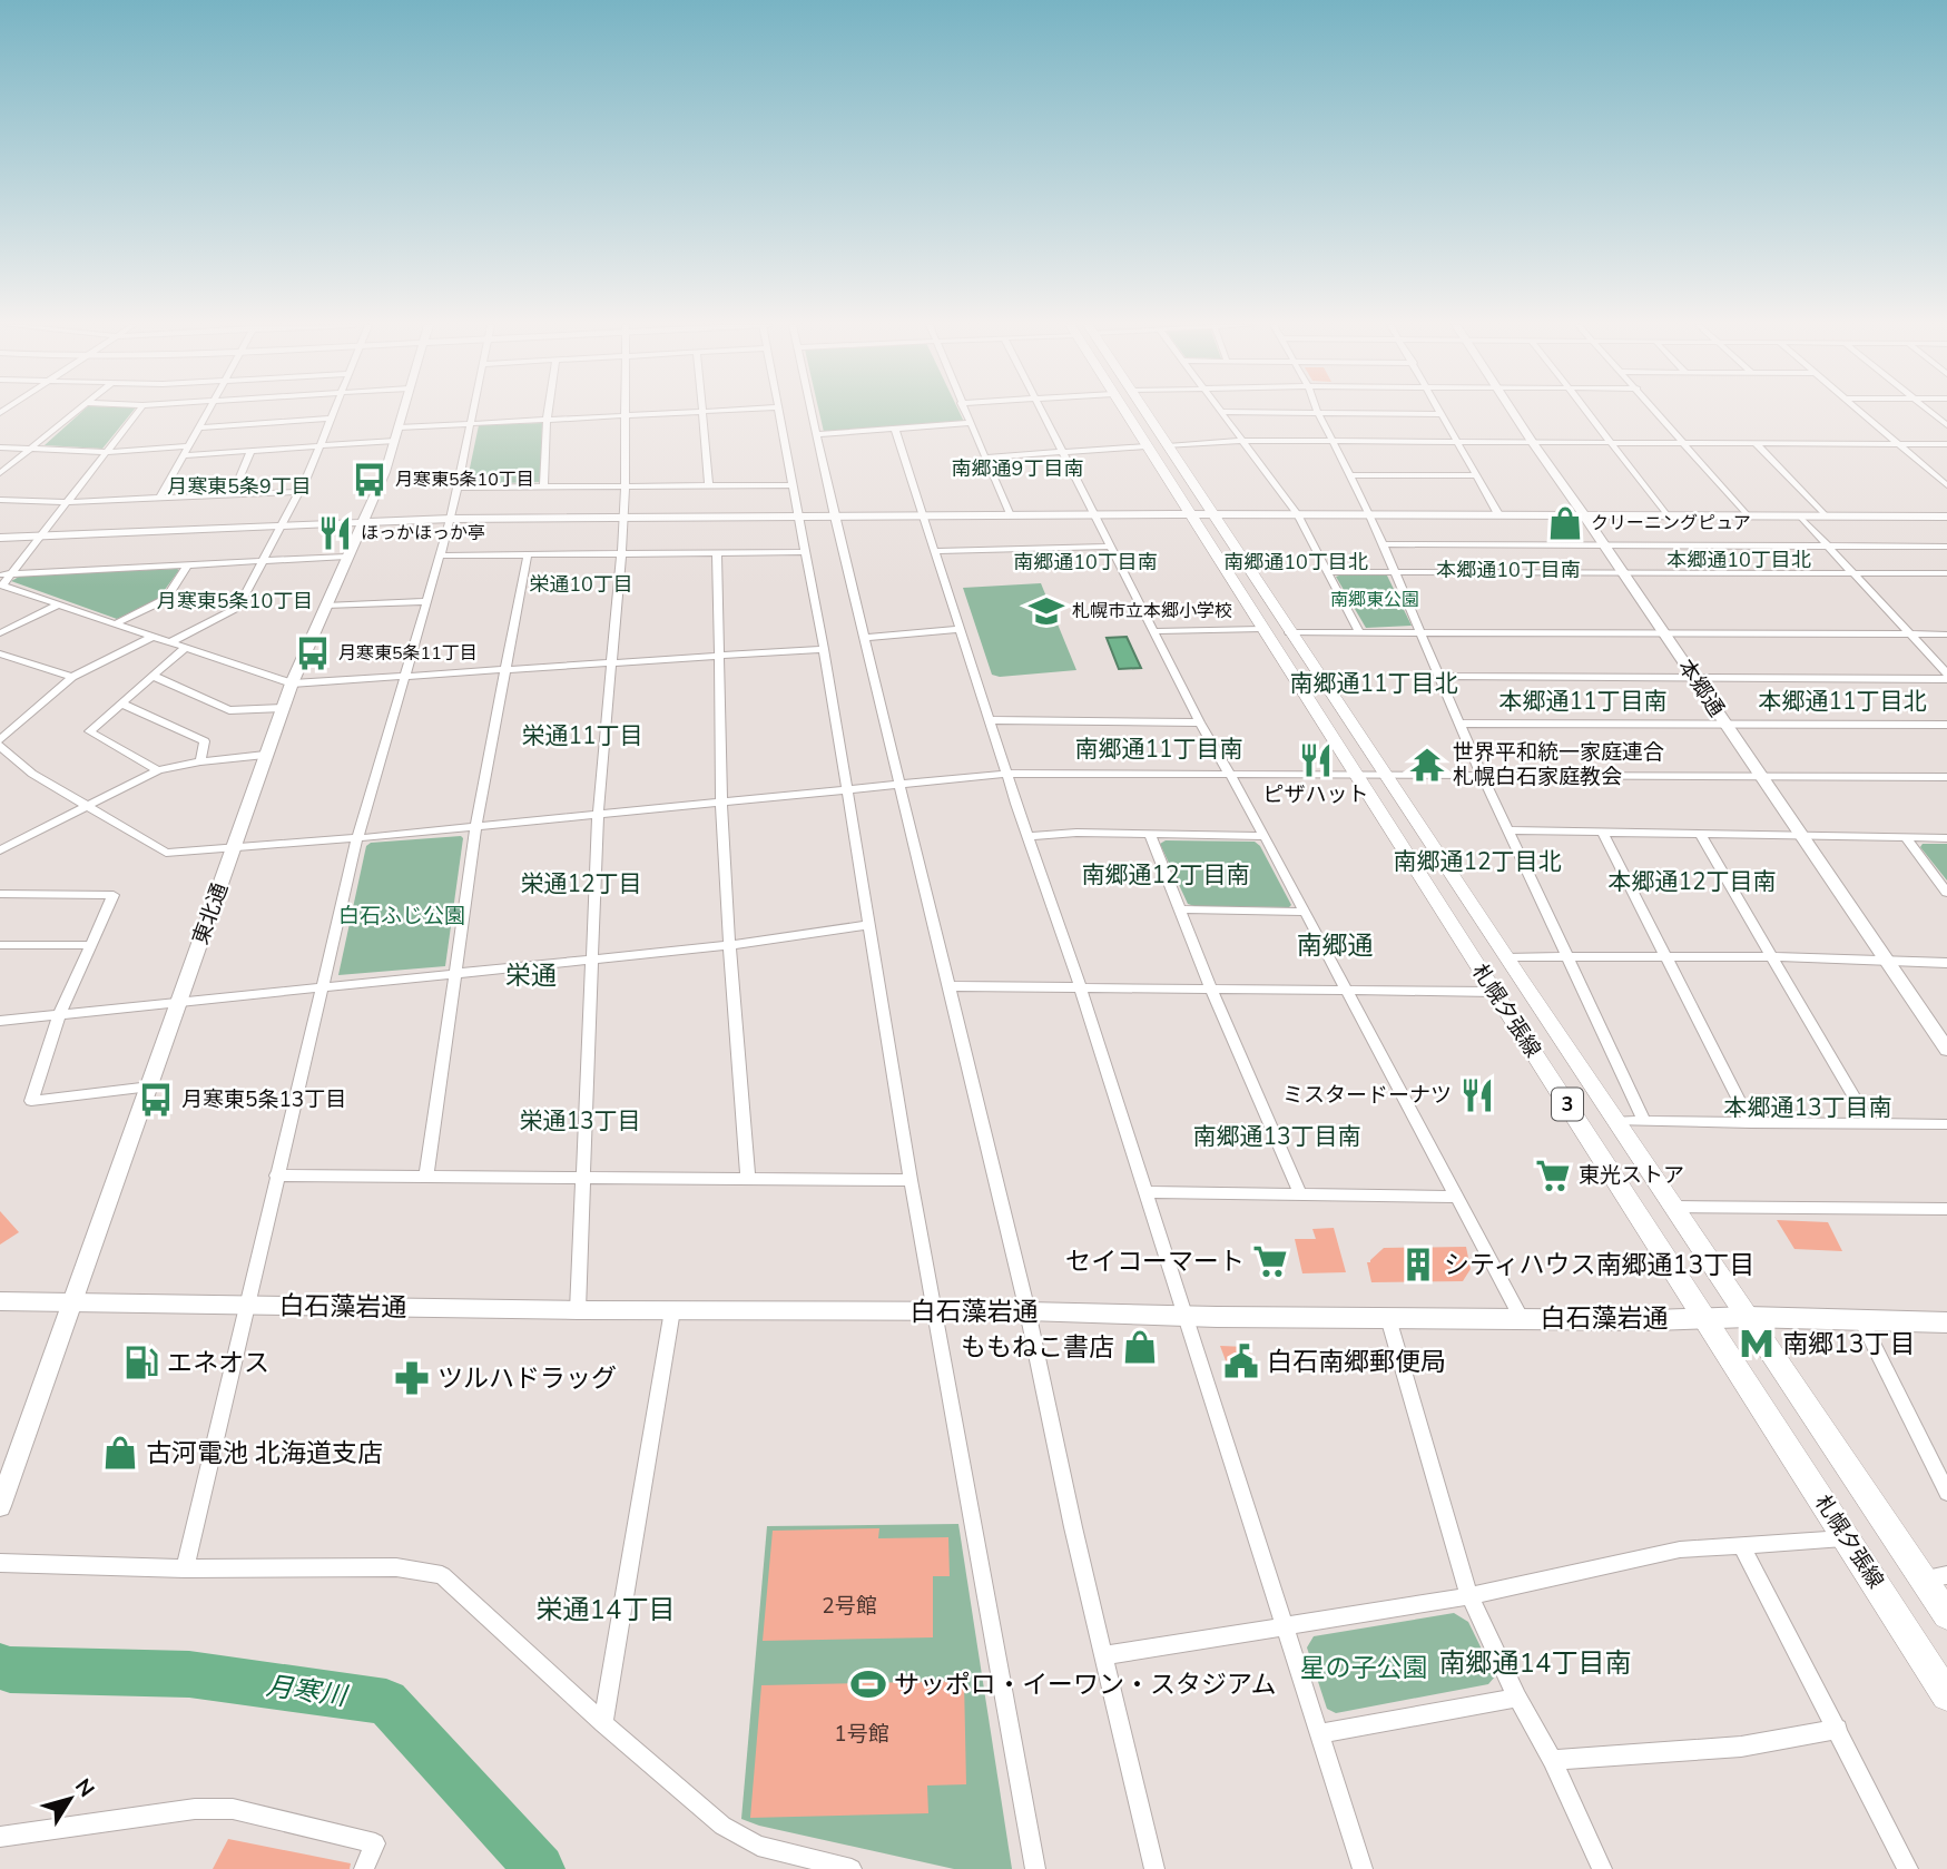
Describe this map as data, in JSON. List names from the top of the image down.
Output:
{
  "streets": {
    "main road": ["札幌夕張線", "3", "白石藻岩通"],
    "street": ["本郷通", "東北通"]
  },
  "crossings": [
    ["東北通", "白石藻岩通"],
    ["札幌夕張線", "白石藻岩通"]
  ],
  "districts": [
    "南郷通9丁目南",
    "月寒東5条9丁目",
    "本郷通10丁目北",
    "南郷通10丁目南",
    "南郷通10丁目北",
    "本郷通10丁目南",
    "栄通10丁目",
    "月寒東5条10丁目",
    "南郷通11丁目北",
    "本郷通11丁目南",
    "本郷通11丁目北",
    "栄通11丁目",
    "南郷通11丁目南",
    "南郷通12丁目北",
    "南郷通12丁目南",
    "本郷通12丁目南",
    "栄通12丁目",
    "南郷通",
    "栄通",
    "本郷通13丁目南",
    "栄通13丁目",
    "南郷通13丁目南",
    "栄通14丁目",
    "南郷通14丁目南"
  ],
  "water": ["月寒川"],
  "parks": ["南郷東公園", "白石ふじ公園", "星の子公園"],
  "places": {
    "bus stop": ["月寒東5条10丁目", "月寒東5条11丁目", "月寒東5条13丁目"],
    "shop": ["クリーニングピュア", "ももねこ書店", "古河電池 北海道支店"],
    "restaurant": ["ほっかほっか亭", "ピザハット", "ミスタードーナツ"],
    "school or university": ["札幌市立本郷小学校"],
    "temple": ["世界平和統一家庭連合 札幌白石家庭教会"],
    "supermarket": ["東光ストア", "セイコーマート"],
    "building": ["シティハウス南郷通13丁目"],
    "metro station": ["南郷13丁目"],
    "public building": ["白石南郷郵便局"],
    "fuel station": ["エネオス"],
    "pharmacy": ["ツルハドラッグ"],
    "sports": ["サッポロ・イーワン・スタジアム"]
  },
  "house_numbers": ["2号館", "1号館"],
  "north": "top right"
}
